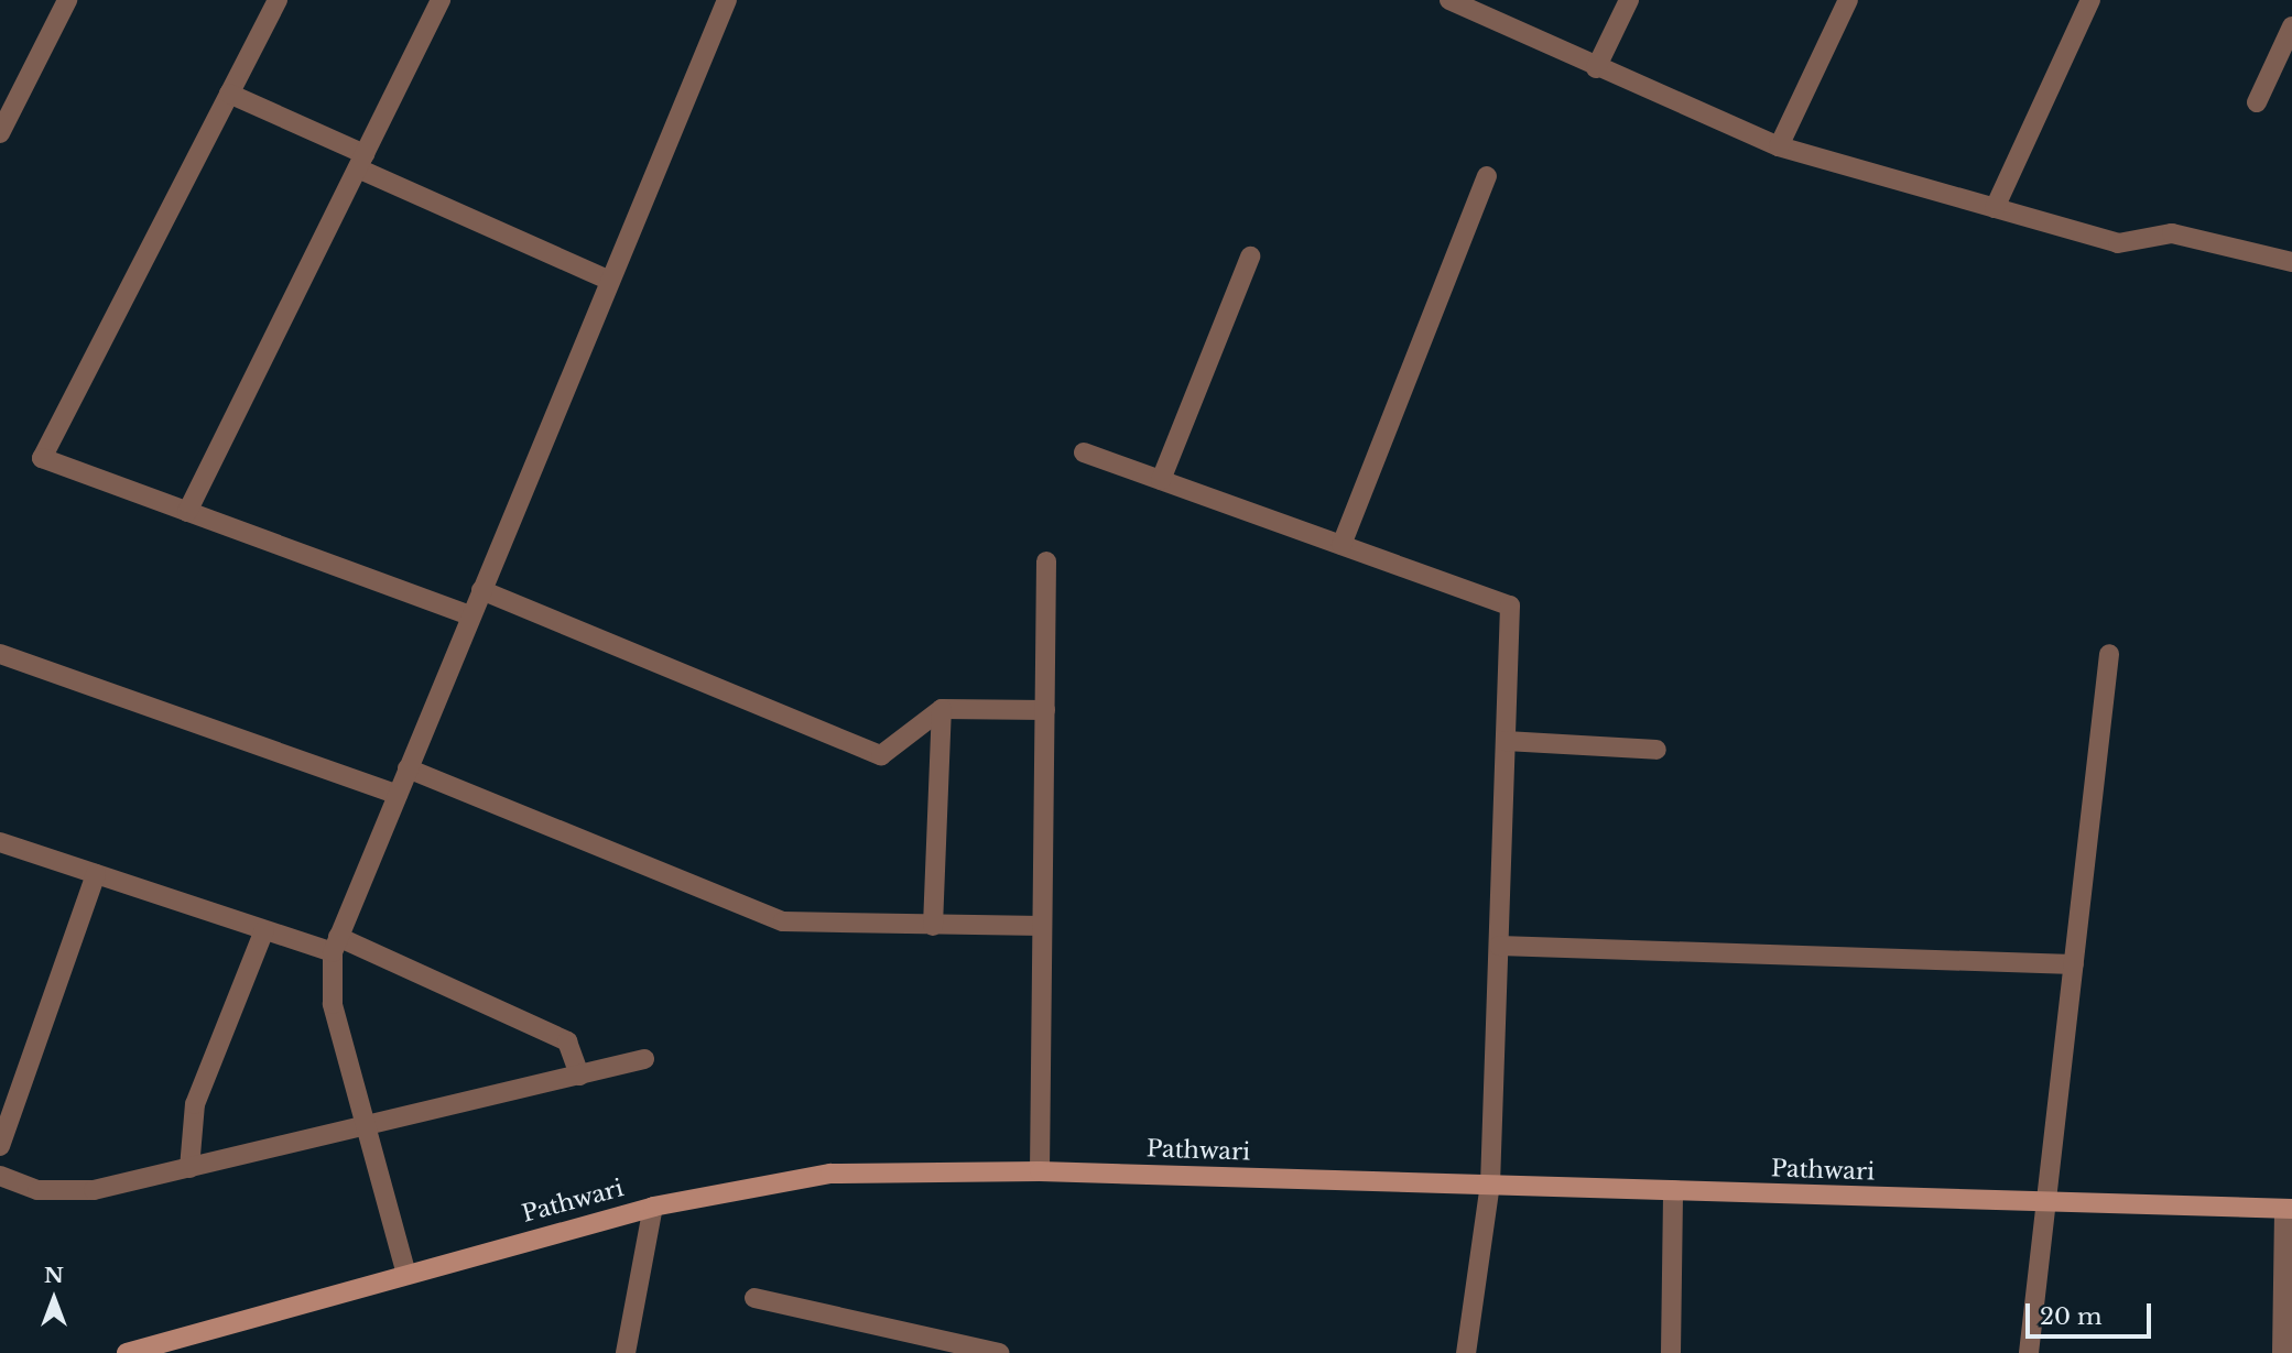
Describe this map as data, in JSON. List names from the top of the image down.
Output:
{
  "streets": {
    "street": ["Pathwari"]
  },
  "scale_bar": "20 m",
  "north": "top"
}
